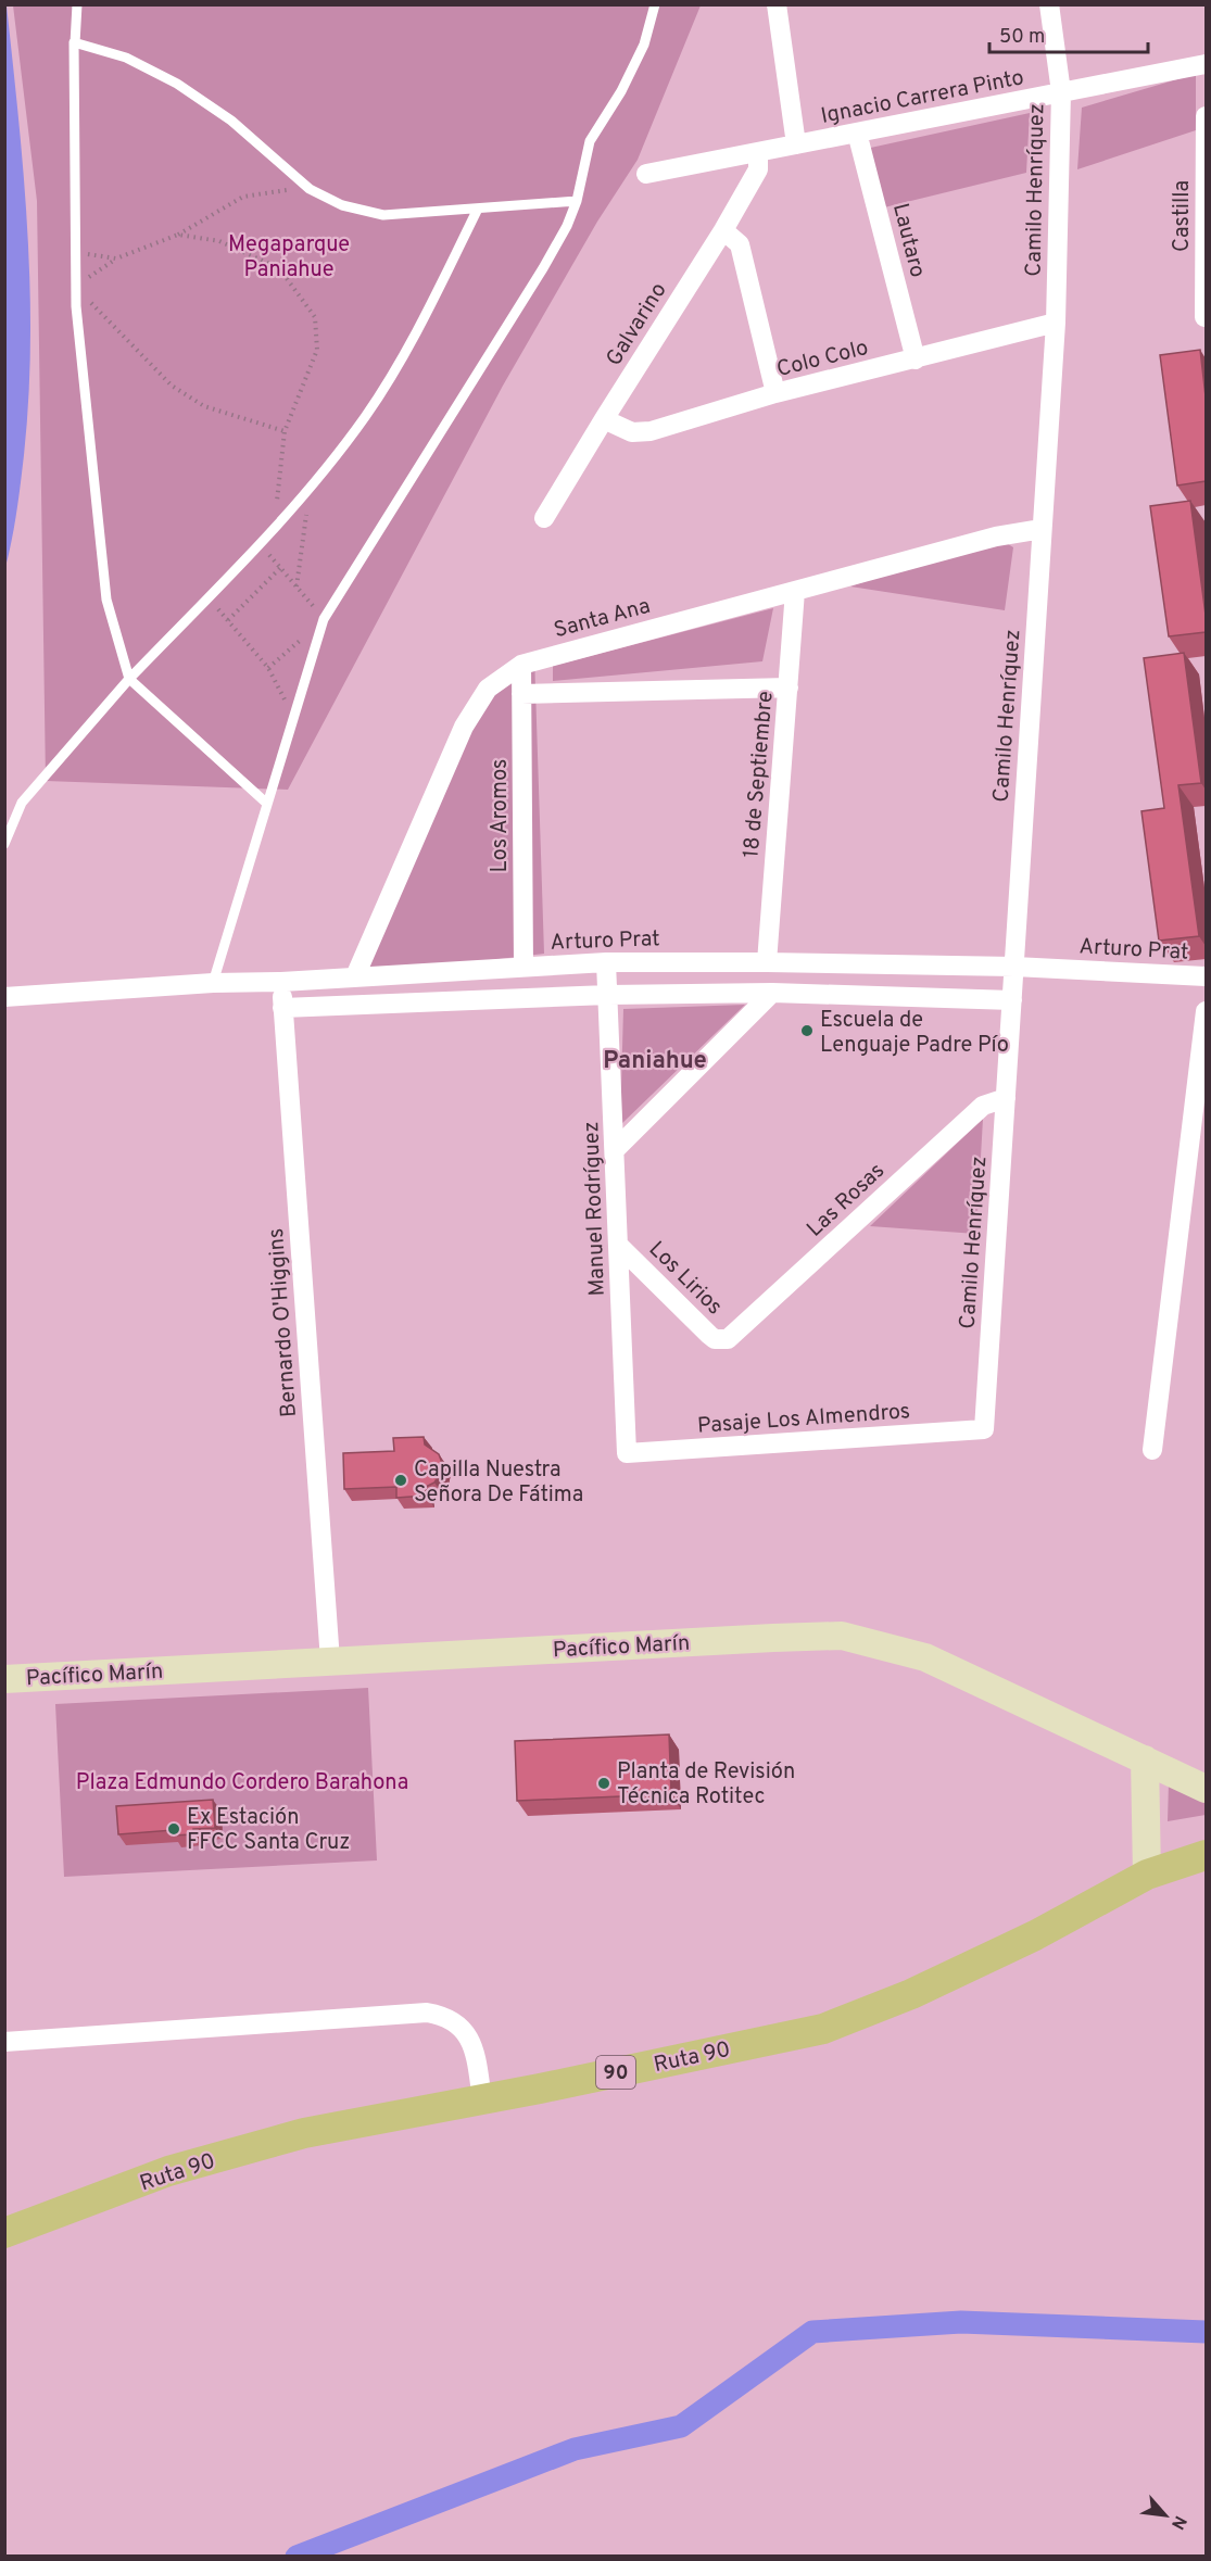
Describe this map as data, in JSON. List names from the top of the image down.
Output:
{
  "streets": {
    "main road": ["Ruta 90", "90"],
    "street": [
      "Ignacio Carrera Pinto",
      "Camilo Henríquez",
      "Castilla",
      "Lautaro",
      "Galvarino",
      "Colo Colo",
      "Santa Ana",
      "18 de Septiembre",
      "Los Aromos",
      "Arturo Prat",
      "Las Rosas",
      "Manuel Rodríguez",
      "Los Lirios",
      "Bernardo O'Higgins",
      "Pasaje Los Almendros",
      "Pacífico Marín"
    ]
  },
  "crossings": [
    ["Ignacio Carrera Pinto", "Camilo Henríquez"],
    ["Ignacio Carrera Pinto", "Lautaro"],
    ["Ignacio Carrera Pinto", "Galvarino"],
    ["Camilo Henríquez", "Colo Colo"],
    ["Camilo Henríquez", "Santa Ana"],
    ["Camilo Henríquez", "Arturo Prat"],
    ["Camilo Henríquez", "Las Rosas"],
    ["Camilo Henríquez", "Pasaje Los Almendros"],
    ["Lautaro", "Colo Colo"],
    ["Galvarino", "Colo Colo"],
    ["Santa Ana", "18 de Septiembre"],
    ["Santa Ana", "Los Aromos"],
    ["Santa Ana", "Arturo Prat"],
    ["18 de Septiembre", "Arturo Prat"],
    ["Los Aromos", "Arturo Prat"],
    ["Arturo Prat", "Manuel Rodríguez"],
    ["Arturo Prat", "Bernardo O'Higgins"],
    ["Las Rosas", "Los Lirios"],
    ["Manuel Rodríguez", "Los Lirios"],
    ["Manuel Rodríguez", "Pasaje Los Almendros"],
    ["Bernardo O'Higgins", "Pacífico Marín"]
  ],
  "districts": ["Paniahue"],
  "parks": ["Megaparque Paniahue", "Plaza Edmundo Cordero Barahona"],
  "places": [
    "Escuela de Lenguaje Padre Pío",
    "Capilla Nuestra Señora De Fátima",
    "Planta de Revisión Técnica Rotitec",
    "Ex Estación FFCC Santa Cruz"
  ],
  "scale_bar": "50 m",
  "north": "bottom right"
}
